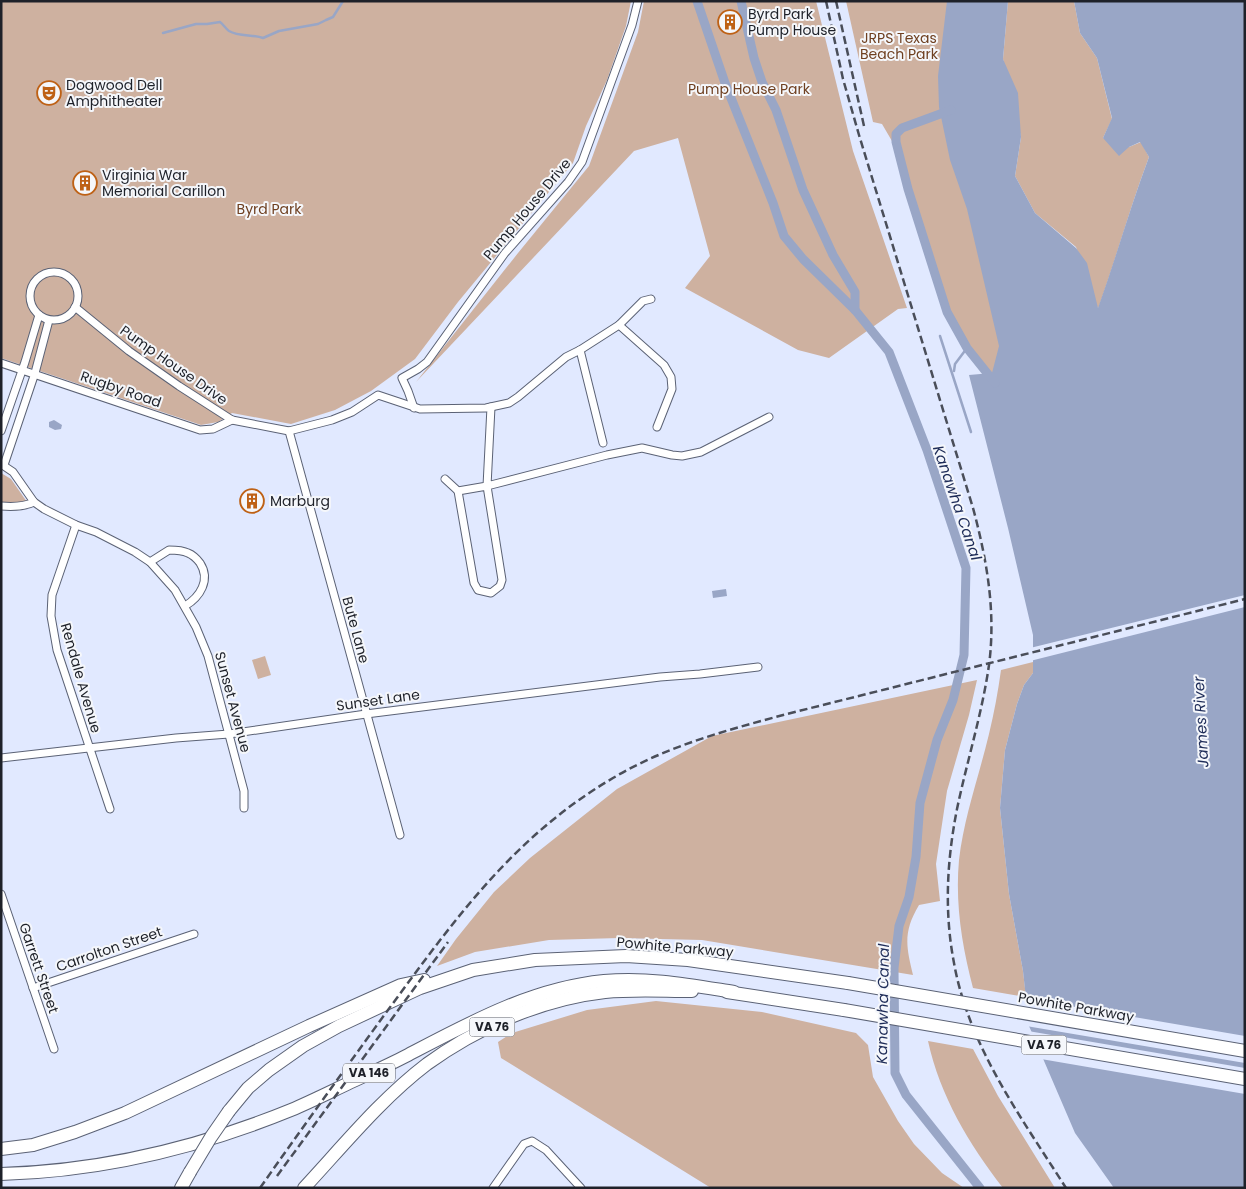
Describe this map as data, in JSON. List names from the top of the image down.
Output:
{
  "streets": {
    "highway": ["Powhite Parkway", "VA 76", "VA 146"],
    "street": [
      "Pump House Drive",
      "Rugby Road",
      "Bute Lane",
      "Rendale Avenue",
      "Sunset Lane",
      "Sunset Avenue",
      "Carrolton Street",
      "Garrett Street"
    ]
  },
  "crossings": [
    ["Pump House Drive", "Rugby Road"],
    ["Pump House Drive", "Bute Lane"],
    ["Pump House Drive", "Sunset Avenue"],
    ["Rugby Road", "Sunset Avenue"],
    ["Bute Lane", "Sunset Lane"],
    ["Rendale Avenue", "Sunset Lane"],
    ["Rendale Avenue", "Sunset Avenue"],
    ["Sunset Lane", "Sunset Avenue"],
    ["Carrolton Street", "Garrett Street"],
    ["VA 76", "VA 146"]
  ],
  "water": ["Kanawha Canal", "James River"],
  "parks": ["JRPS Texas Beach Park", "Pump House Park", "Byrd Park"],
  "places": {
    "building": ["Byrd Park Pump House", "Virginia War Memorial Carillon", "Marburg"],
    "theatre": ["Dogwood Dell Amphitheater"]
  }
}
